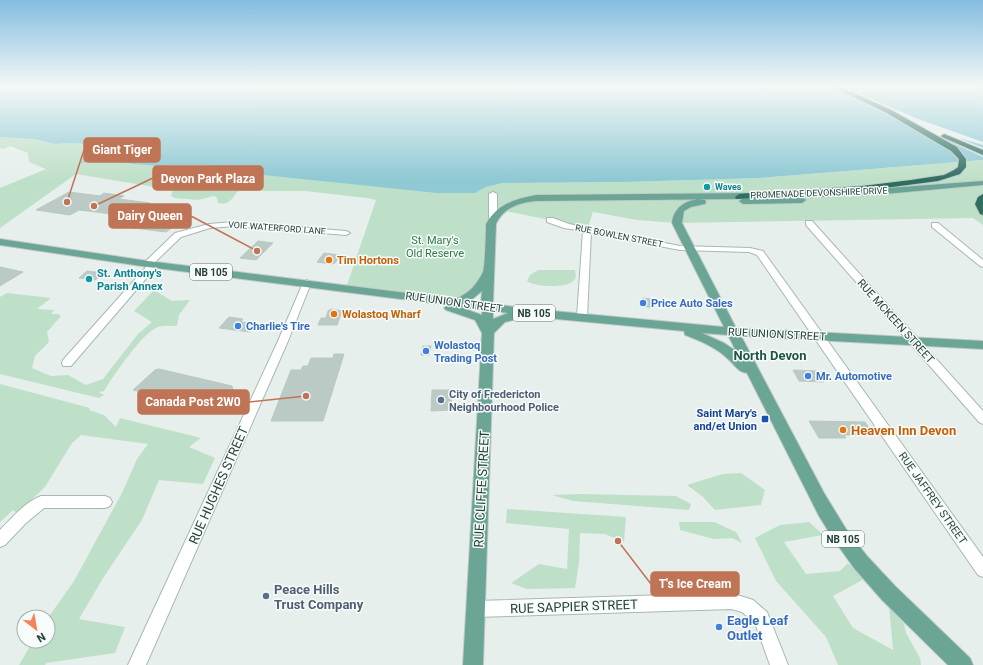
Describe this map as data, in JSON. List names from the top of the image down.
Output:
{
  "streets": {
    "main road": [
      "PROMENADE DEVONSHIRE DRIVE",
      "NB 105",
      "RUE UNION STREET",
      "RUE CLIFFE STREET"
    ],
    "street": [
      "VOIE WATERFORD LANE",
      "RUE BOWLEN STREET",
      "RUE MCKEEN STREET",
      "RUE HUGHES STREET",
      "RUE JAFFREY STREET",
      "RUE SAPPIER STREET"
    ]
  },
  "crossings": [
    ["PROMENADE DEVONSHIRE DRIVE", "RUE BOWLEN STREET"],
    ["PROMENADE DEVONSHIRE DRIVE", "RUE CLIFFE STREET"],
    ["VOIE WATERFORD LANE", "RUE UNION STREET"],
    ["RUE BOWLEN STREET", "RUE JAFFREY STREET"],
    ["NB 105", "RUE UNION STREET"],
    ["RUE UNION STREET", "RUE MCKEEN STREET"],
    ["RUE UNION STREET", "RUE HUGHES STREET"],
    ["RUE UNION STREET", "RUE CLIFFE STREET"],
    ["RUE UNION STREET", "RUE JAFFREY STREET"],
    ["RUE CLIFFE STREET", "RUE SAPPIER STREET"]
  ],
  "districts": ["North Devon"],
  "parks": ["St. Mary's Old Reserve"],
  "places": {
    "other": [
      "Waves",
      "Giant Tiger",
      "Devon Park Plaza",
      "Dairy Queen",
      "Tim Hortons",
      "St. Anthony's Parish Annex",
      "Price Auto Sales",
      "Wolastoq Wharf",
      "Charlie's Tire",
      "Wolastoq Trading Post",
      "Mr. Automotive",
      "Canada Post 2W0",
      "City of Fredericton Neighbourhood Police",
      "Heaven Inn Devon",
      "T's Ice Cream",
      "Peace Hills Trust Company",
      "Eagle Leaf Outlet"
    ],
    "transit": ["Saint Mary's and/et Union"]
  },
  "north": "bottom right"
}
